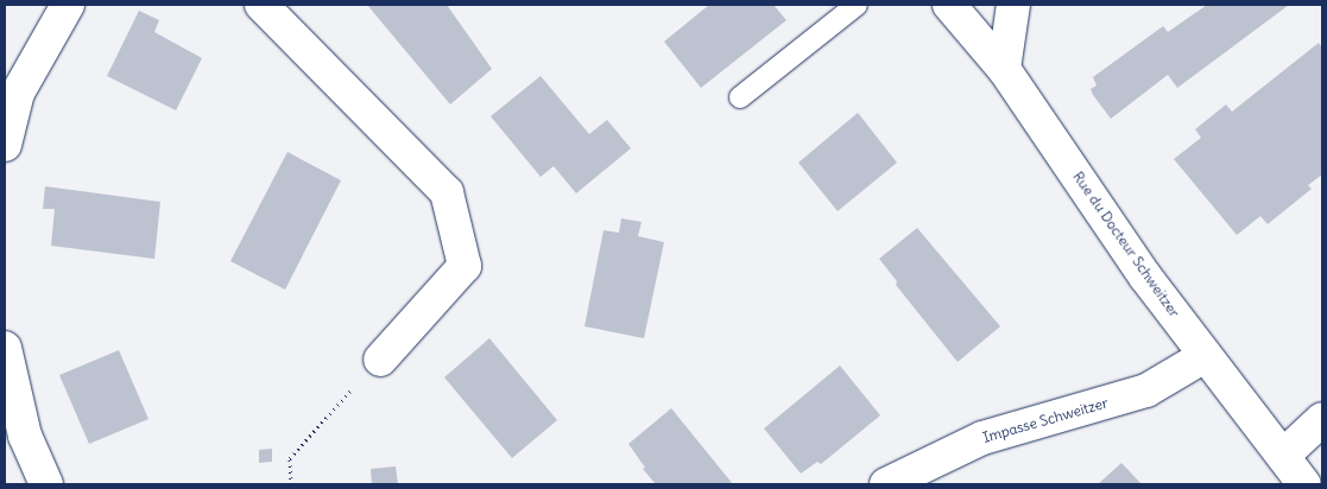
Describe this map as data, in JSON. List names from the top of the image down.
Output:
{
  "streets": {
    "street": ["Rue du Docteur Schweitzer", "Impasse Schweitzer"]
  },
  "crossings": [
    ["Rue du Docteur Schweitzer", "Impasse Schweitzer"]
  ]
}
